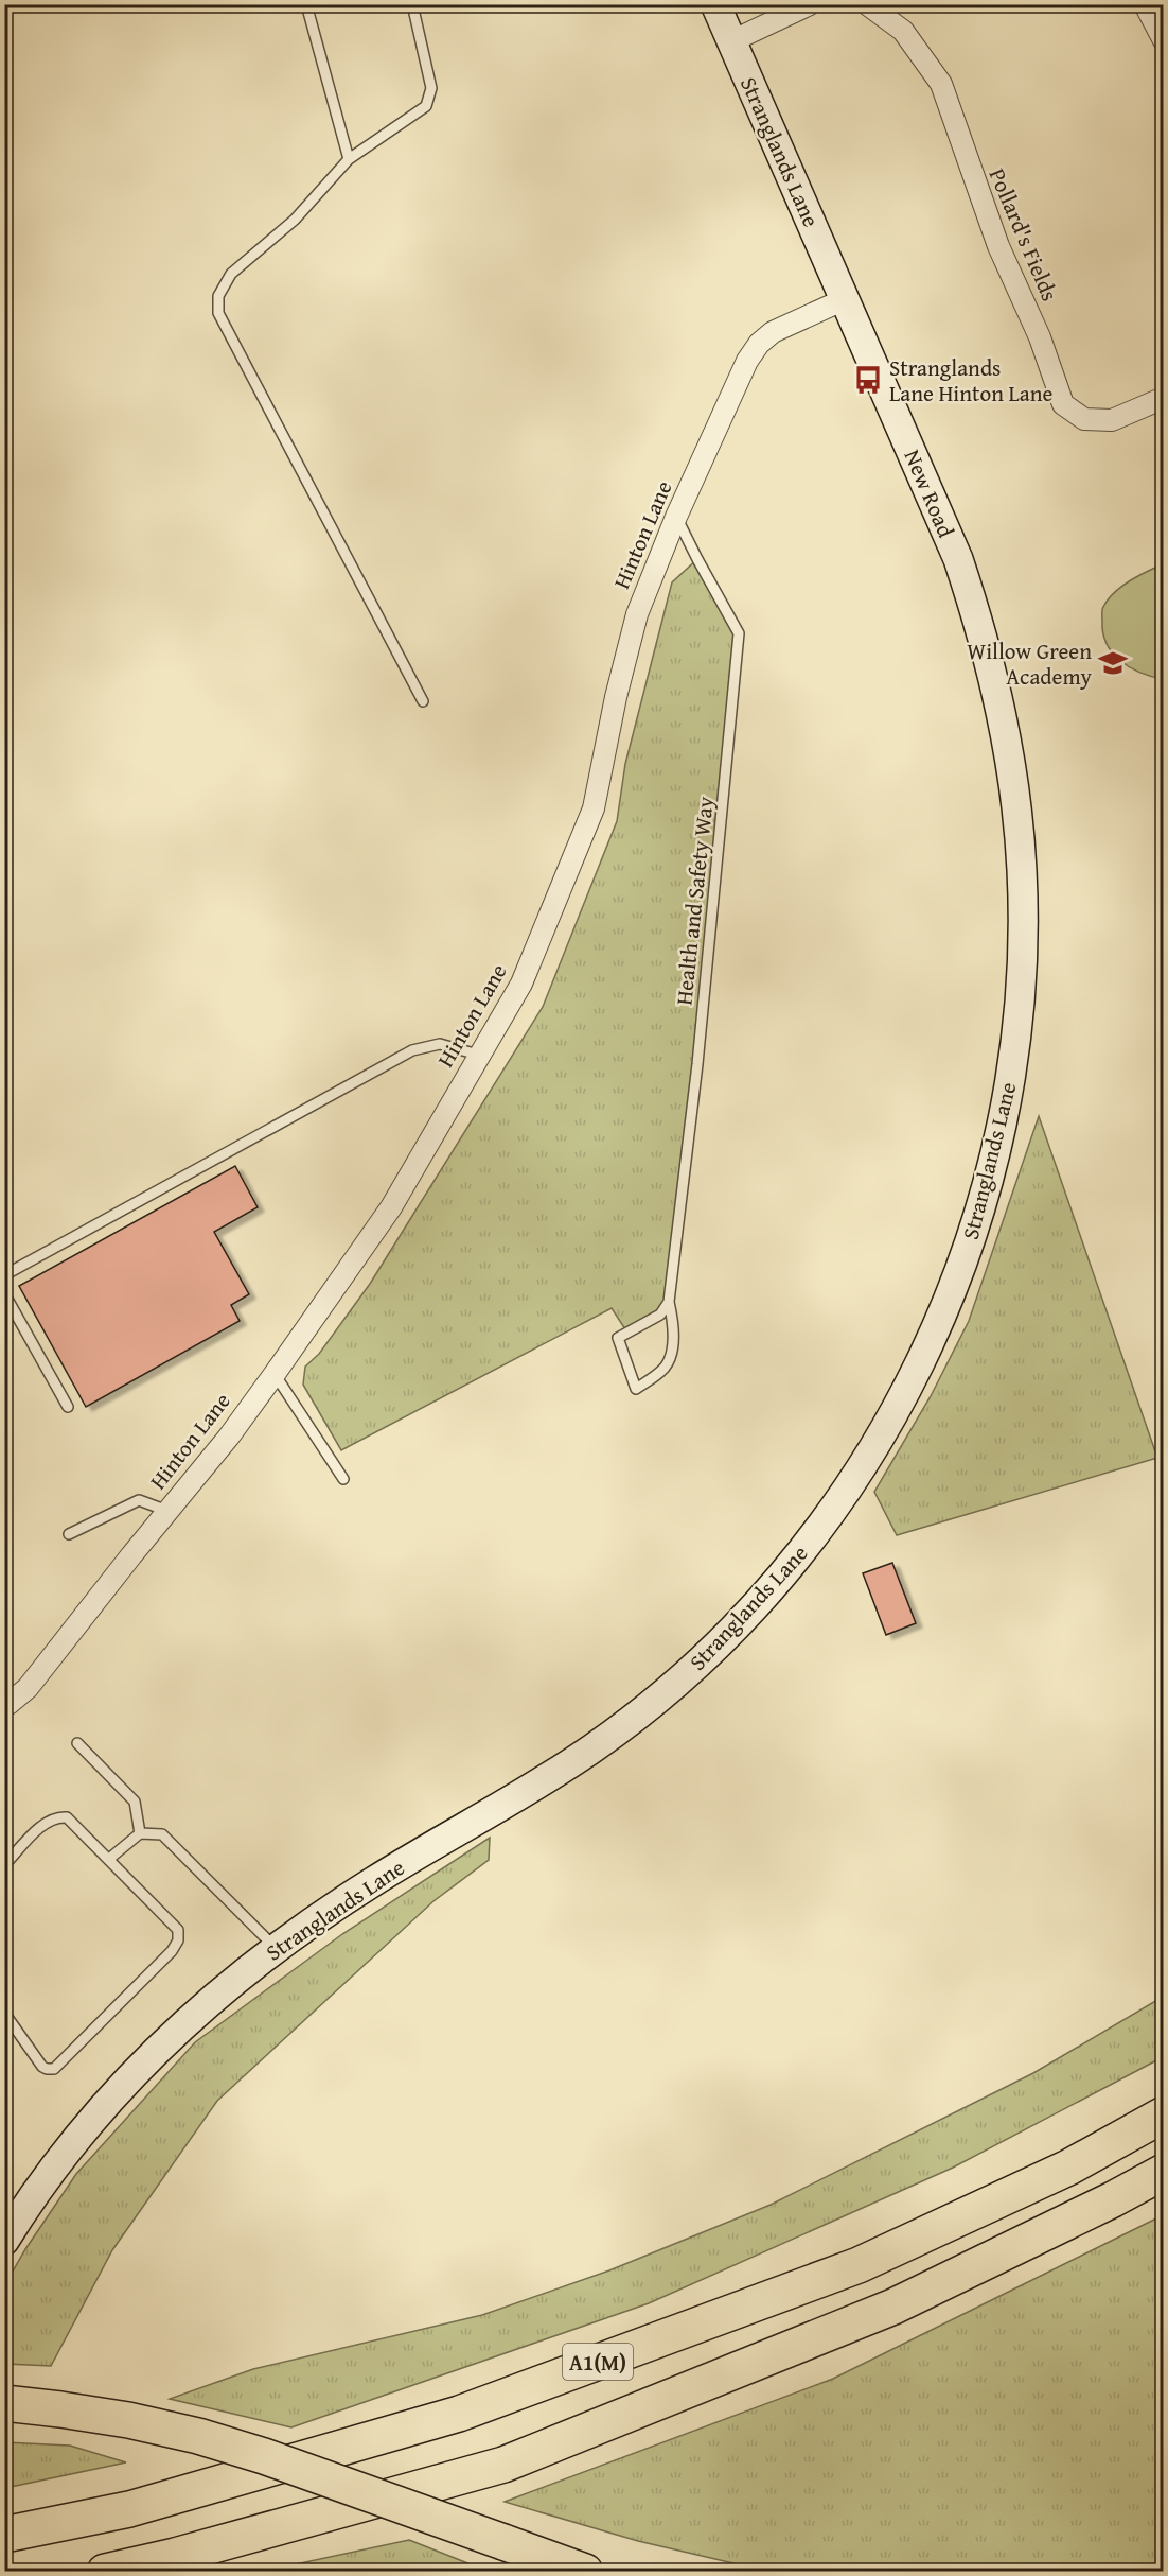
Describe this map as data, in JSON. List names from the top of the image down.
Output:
{
  "streets": {
    "highway": ["A1(M)"],
    "main road": ["Stranglands Lane", "New Road"],
    "street": ["Pollard's Fields", "Hinton Lane"],
    "lane": ["Health and Safety Way"]
  },
  "crossings": [
    ["Stranglands Lane", "New Road"],
    ["Stranglands Lane", "Hinton Lane"],
    ["New Road", "Hinton Lane"],
    ["Hinton Lane", "Health and Safety Way"]
  ],
  "places": {
    "bus stop": ["Stranglands Lane Hinton Lane"],
    "school or university": ["Willow Green Academy"]
  }
}
